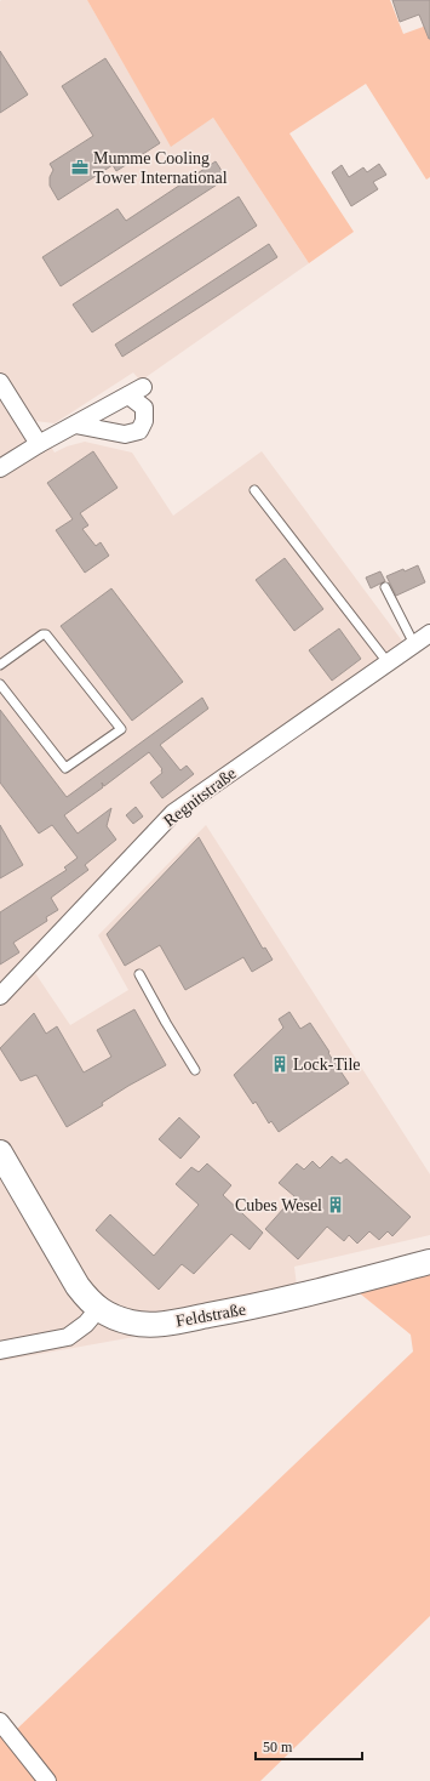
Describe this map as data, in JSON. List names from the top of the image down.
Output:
{
  "streets": {
    "street": ["Regnitstraße", "Feldstraße"]
  },
  "places": {
    "office": ["Mumme Cooling Tower International"],
    "building": ["Lock-Tile", "Cubes Wesel"]
  },
  "scale_bar": "50 m"
}
